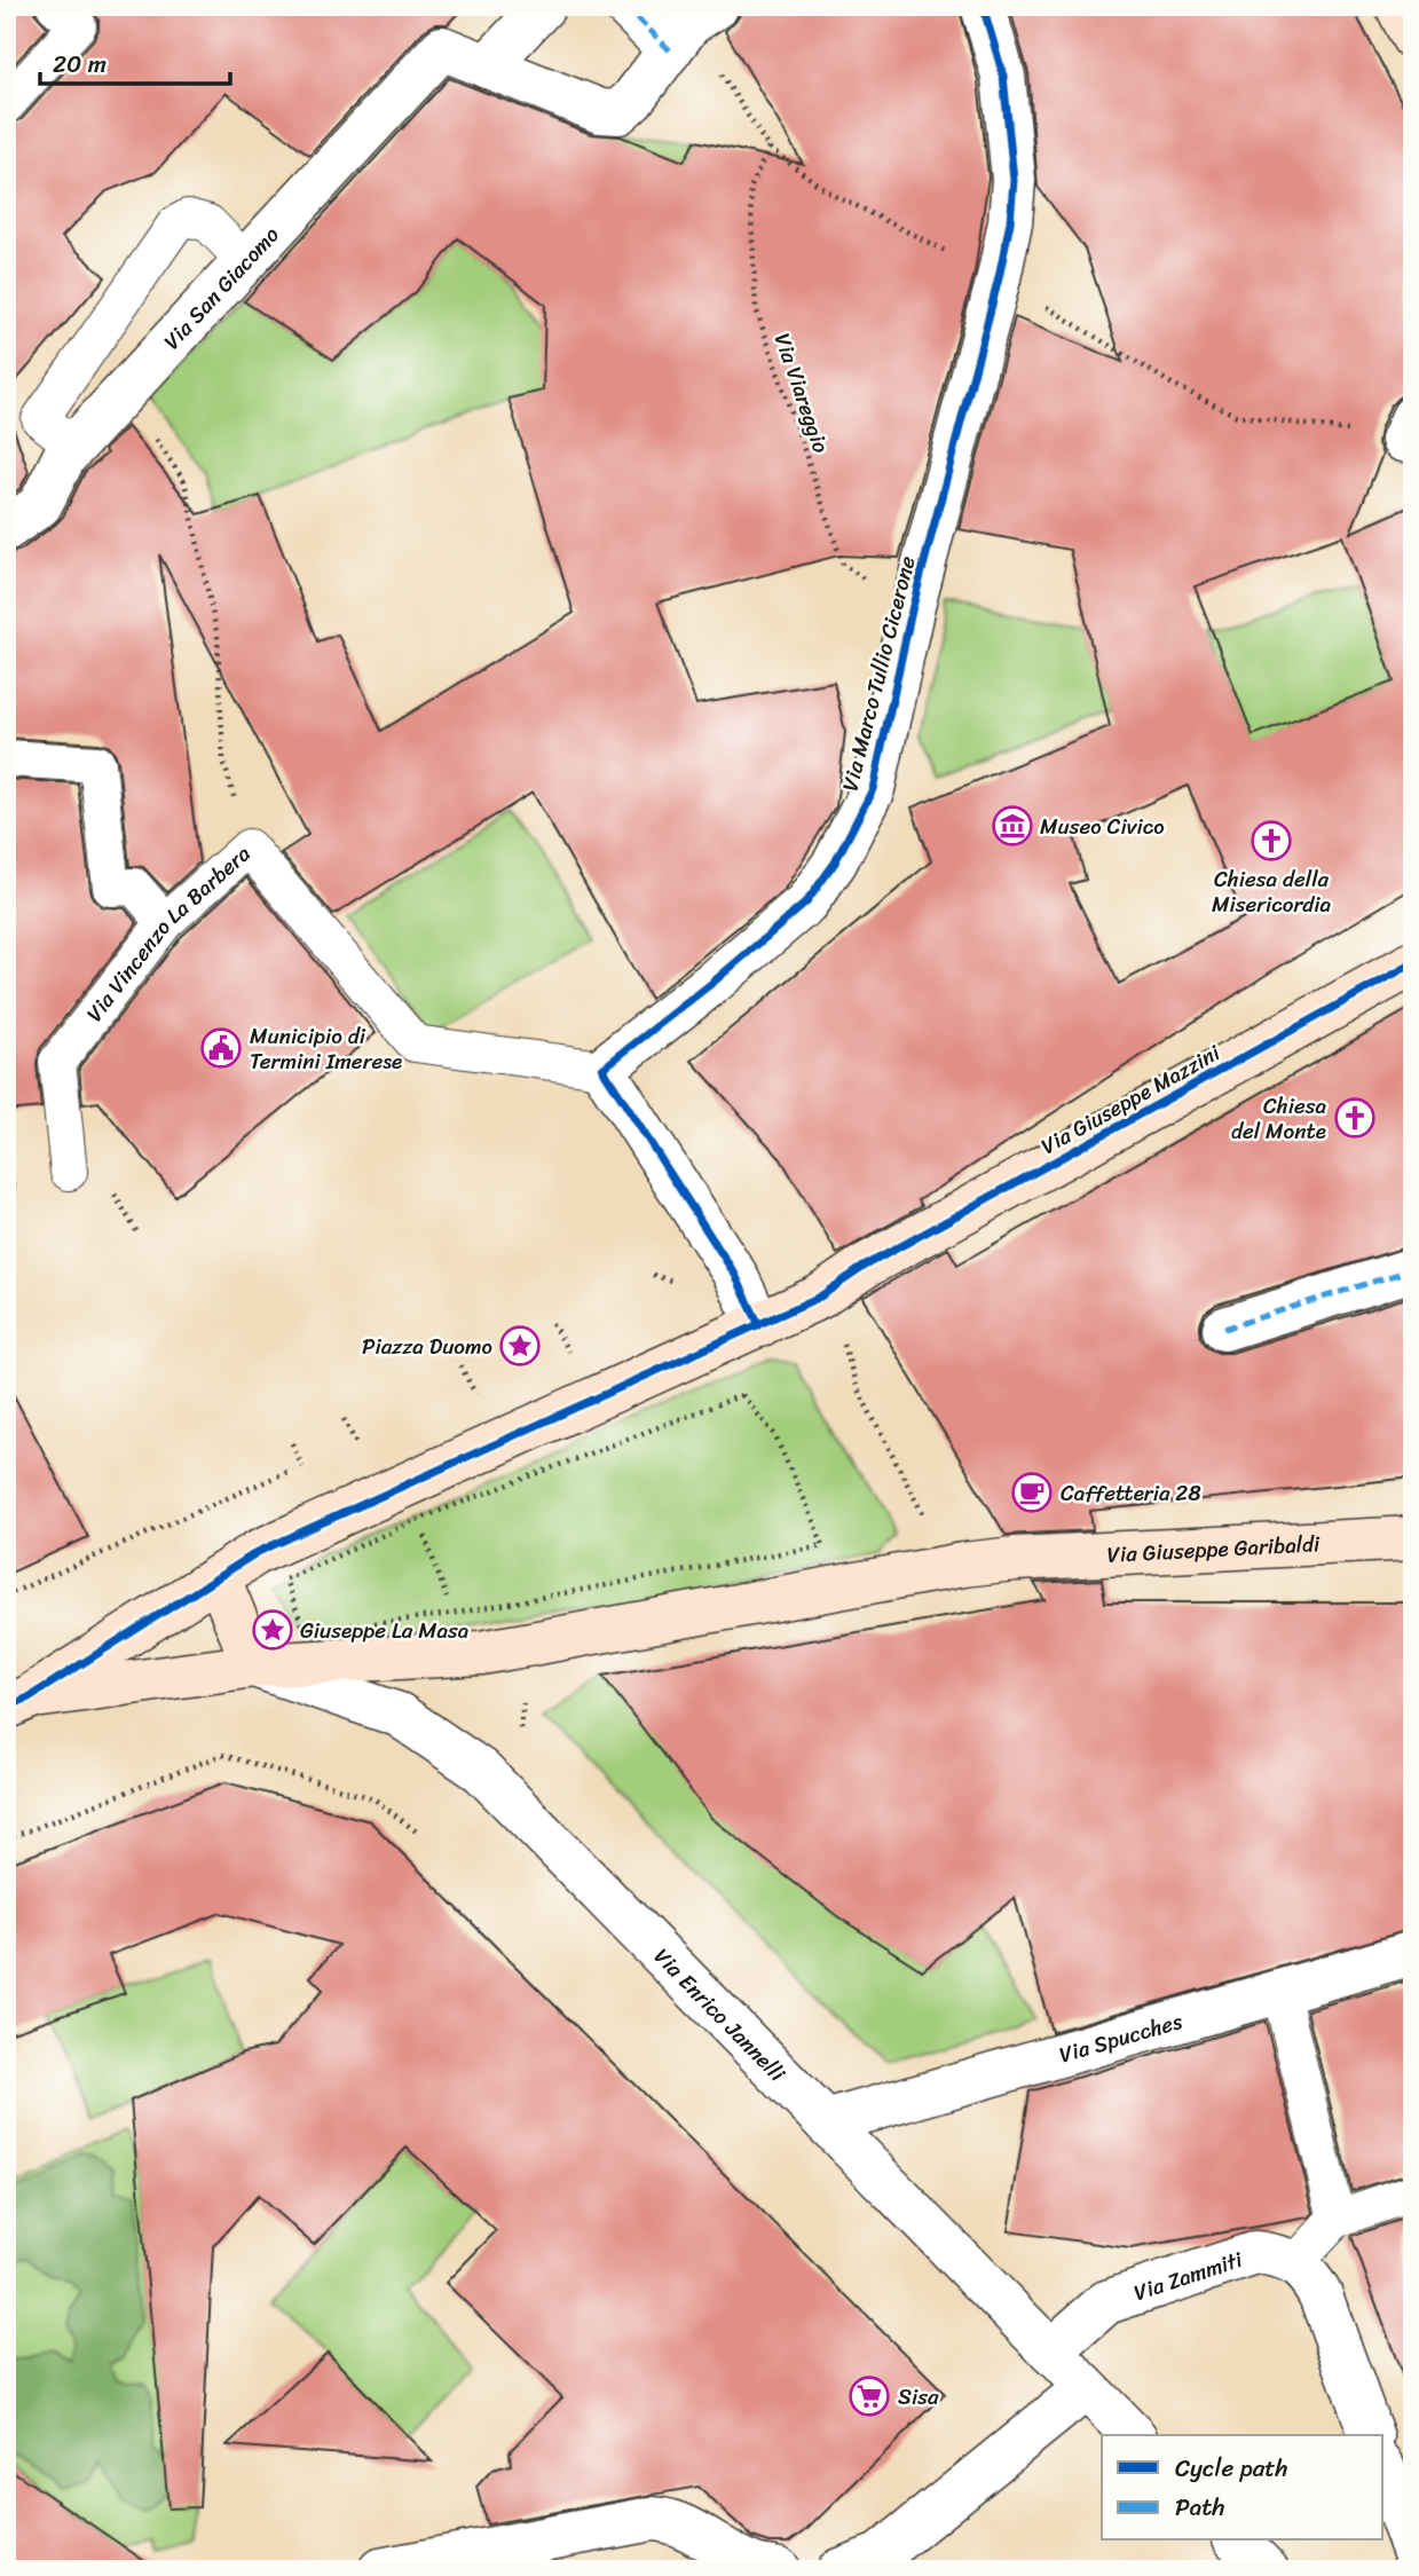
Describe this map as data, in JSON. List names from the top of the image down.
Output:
{
  "streets": {
    "street": [
      "Via San Giacomo",
      "Via Marco Tullio Cicerone",
      "Via Giuseppe Mazzini",
      "Via Giuseppe Garibaldi",
      "Via Enrico Jannelli",
      "Via Spucches",
      "Via Zammiti"
    ],
    "lane": ["Via Vincenzo La Barbera"],
    "path": ["Via Viareggio"]
  },
  "crossings": [
    ["Via Viareggio", "Via Marco Tullio Cicerone"],
    ["Via Marco Tullio Cicerone", "Via Vincenzo La Barbera"],
    ["Via Giuseppe Mazzini", "Via Giuseppe Garibaldi"],
    ["Via Giuseppe Garibaldi", "Via Enrico Jannelli"],
    ["Via Enrico Jannelli", "Via Spucches"],
    ["Via Enrico Jannelli", "Via Zammiti"]
  ],
  "places": {
    "museum": ["Museo Civico"],
    "church": ["Chiesa della Misericordia", "Chiesa del Monte"],
    "public building": ["Municipio di Termini Imerese"],
    "place": ["Piazza Duomo", "Giuseppe La Masa"],
    "cafe": ["Caffetteria 28"],
    "supermarket": ["Sisa"]
  },
  "legend": ["Cycle path", "Path"],
  "scale_bar": "20 m"
}
